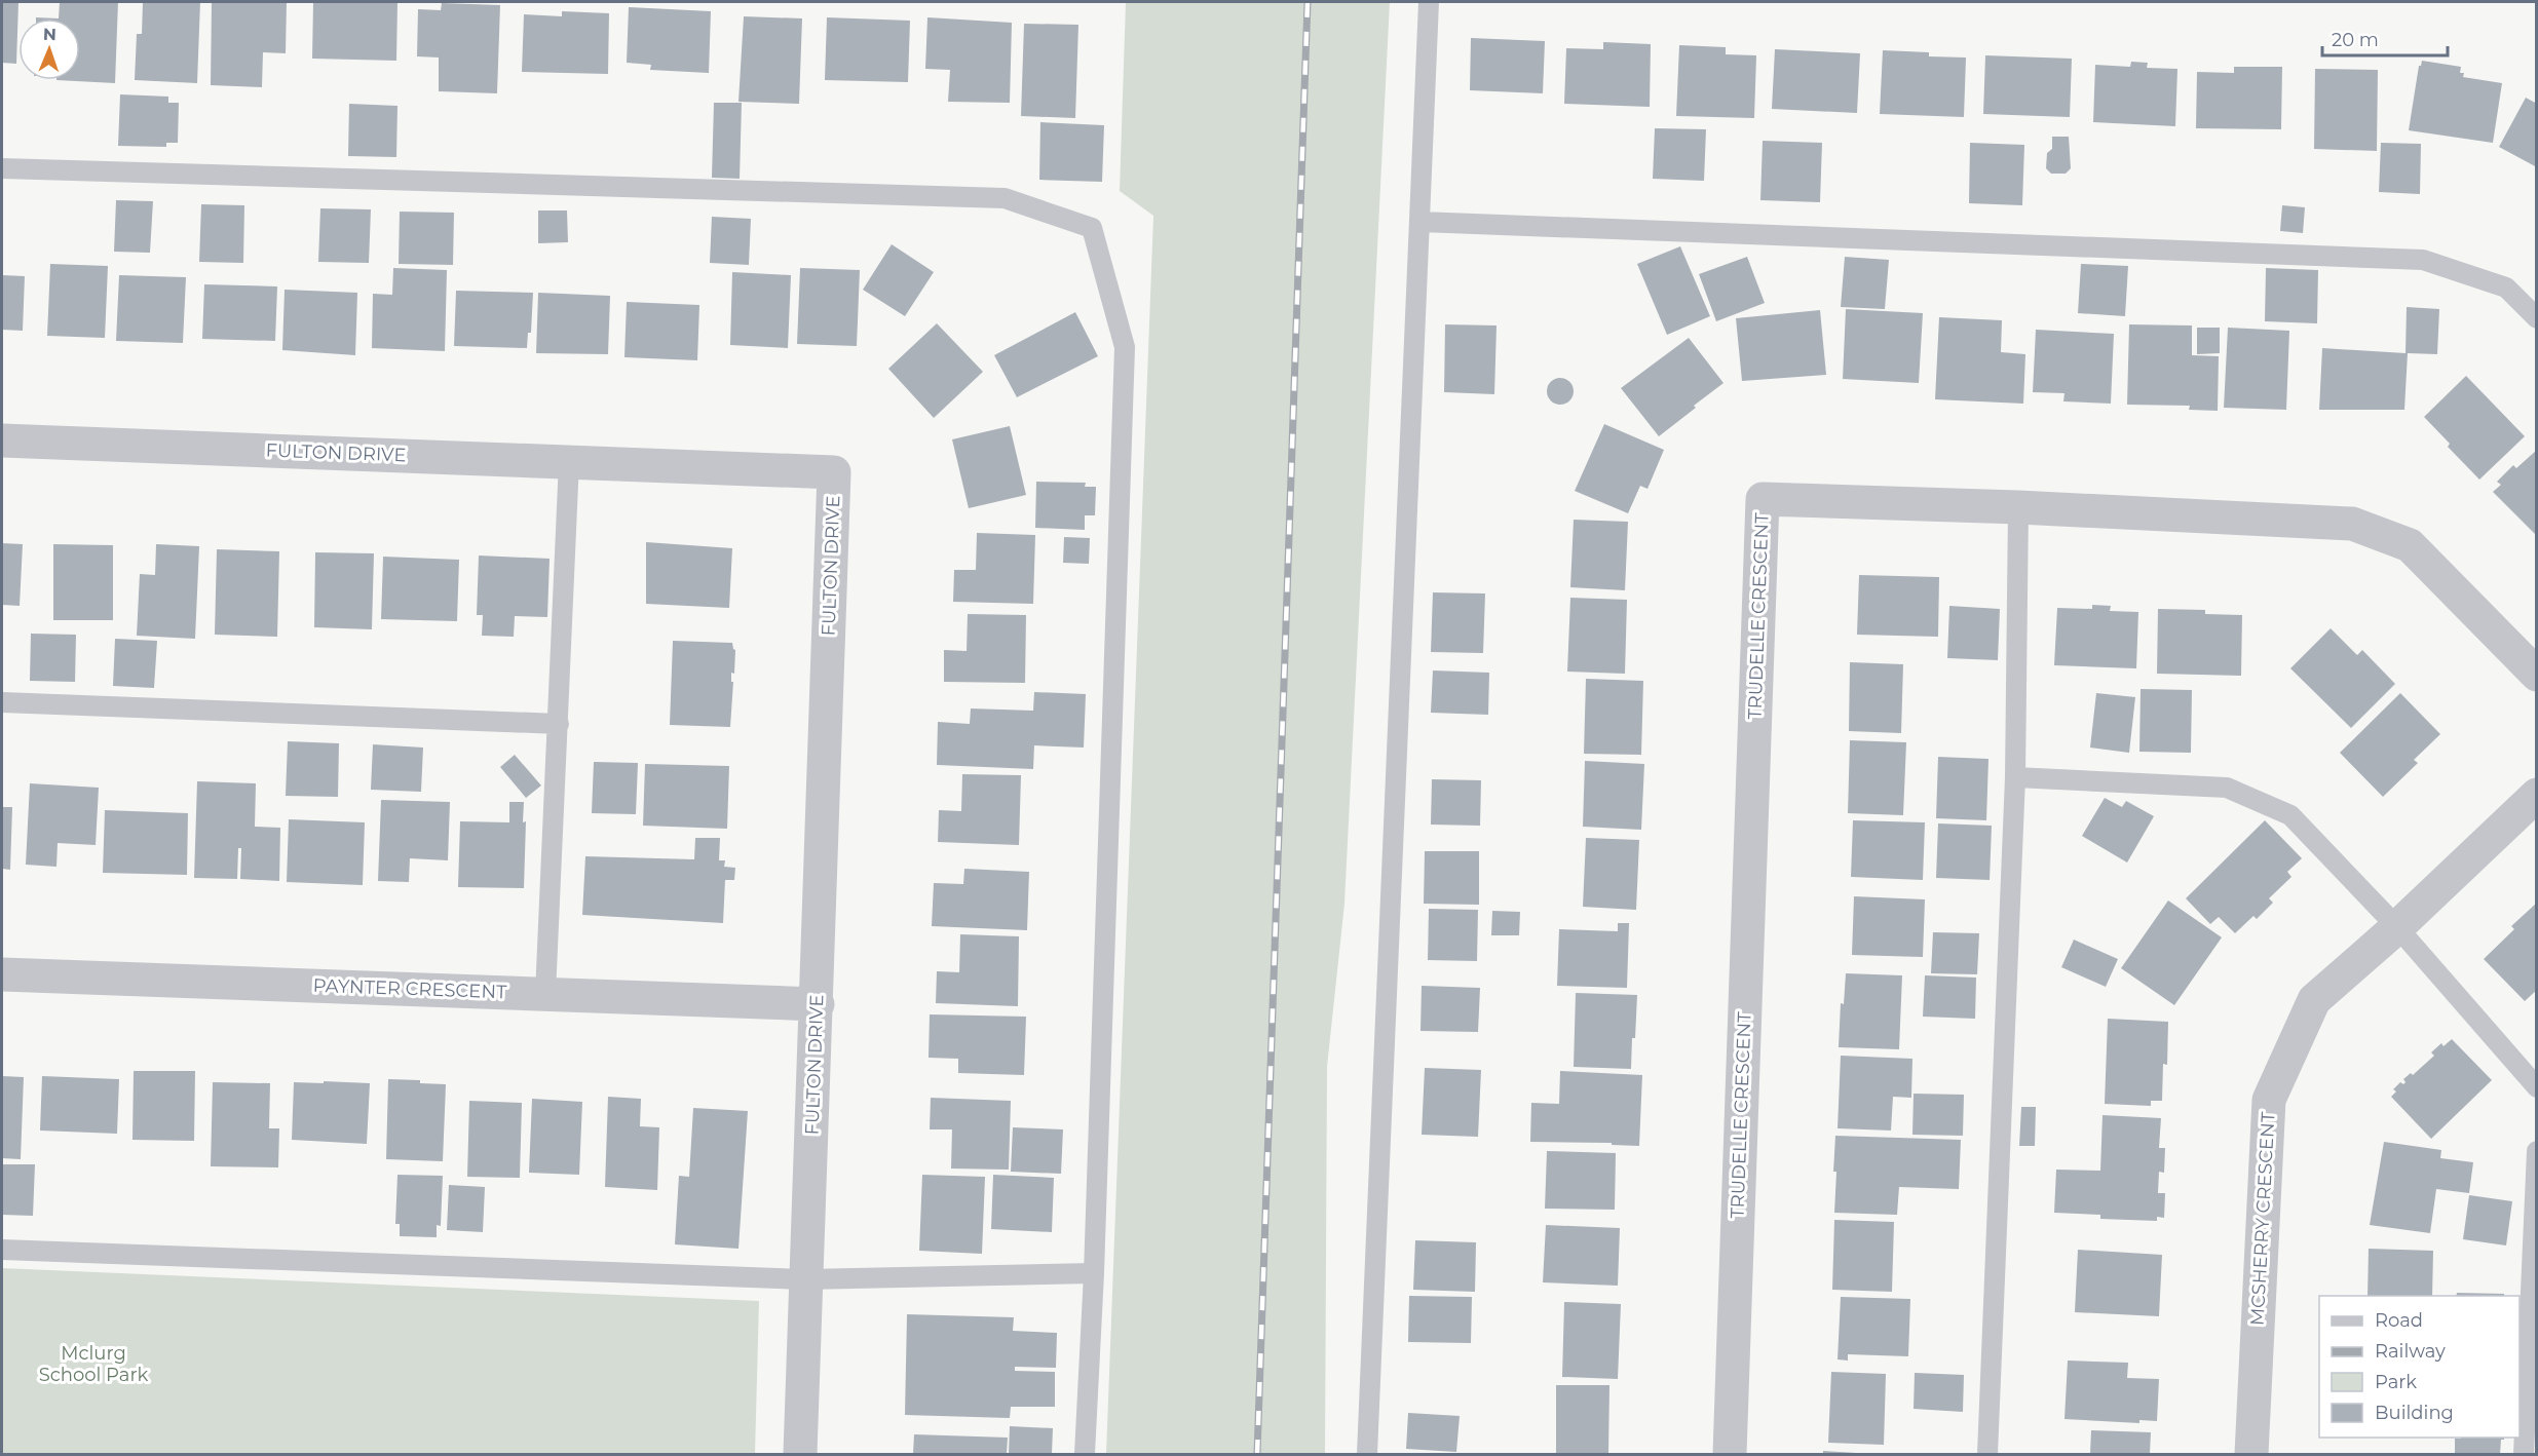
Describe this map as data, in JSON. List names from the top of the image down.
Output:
{
  "streets": {
    "street": [
      "FULTON DRIVE",
      "TRUDELLE CRESCENT",
      "PAYNTER CRESCENT",
      "MCSHERRY CRESCENT"
    ]
  },
  "crossings": [
    ["FULTON DRIVE", "PAYNTER CRESCENT"]
  ],
  "parks": ["Mclurg School Park"],
  "legend": [
    "Road",
    "Railway",
    "Park",
    "Building"
  ],
  "scale_bar": "20 m",
  "north": "top"
}
